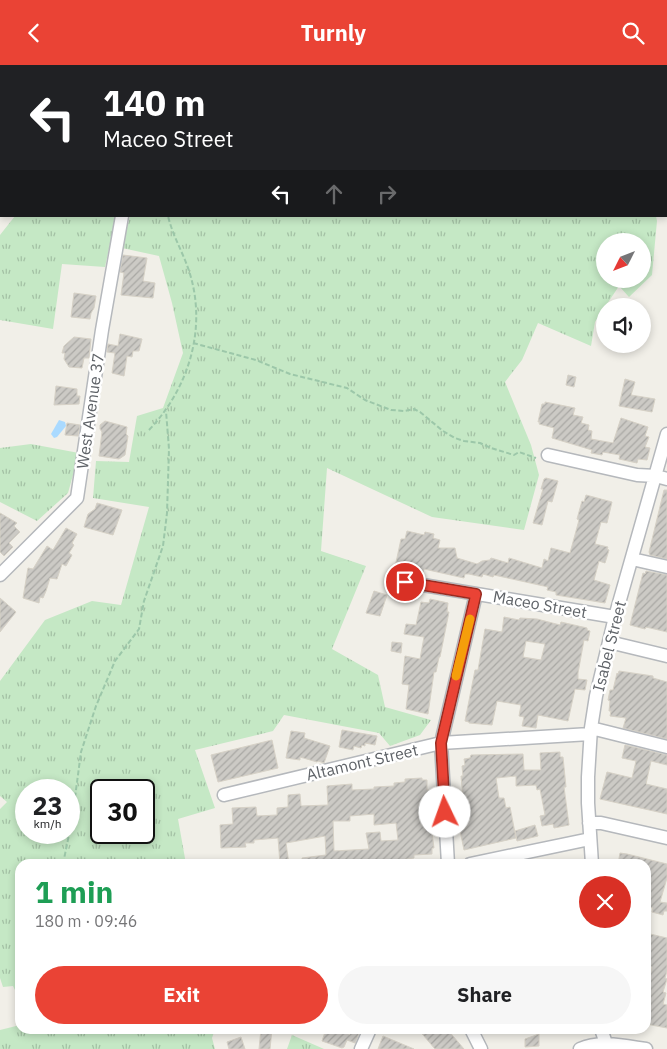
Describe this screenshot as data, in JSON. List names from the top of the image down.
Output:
{
  "streets": {
    "street": [
      "West Avenue 37",
      "Maceo Street",
      "Isabel Street",
      "Altamont Street"
    ]
  },
  "crossings": [
    ["Maceo Street", "Isabel Street"],
    ["Isabel Street", "Altamont Street"]
  ],
  "north": "bottom left",
  "page": {
    "header": "Turnly",
    "turn": ["140 m", "Maceo Street"],
    "speed": "23 km/h",
    "limit": "30",
    "heading": ["1 min", "180 m · 09:46"],
    "buttons": ["Exit", "Share"]
  }
}
